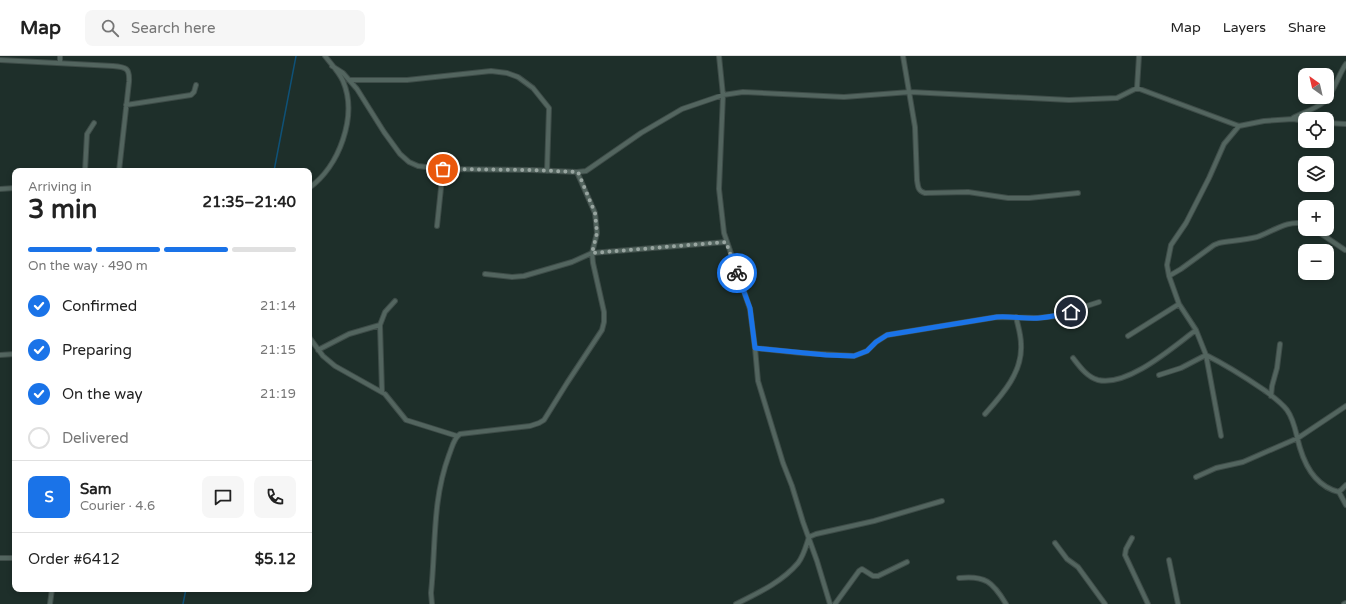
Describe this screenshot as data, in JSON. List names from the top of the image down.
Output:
{
  "north": "top left",
  "page": {
    "header": "Map",
    "search": "Search here",
    "nav": ["Map", "Layers", "Share"],
    "map_buttons": ["+", "−"],
    "heading": ["3 min", "Arriving in", "21:35–21:40"],
    "panel": [
      "Sam",
      "Courier · 4.6",
      "Order #6412",
      "$5.12"
    ],
    "bar": "On the way · 490 m",
    "list": [
      ["Confirmed", "21:14"],
      ["Preparing", "21:15"],
      ["On the way", "21:19"],
      "Delivered"
    ],
    "round": "S"
  }
}
